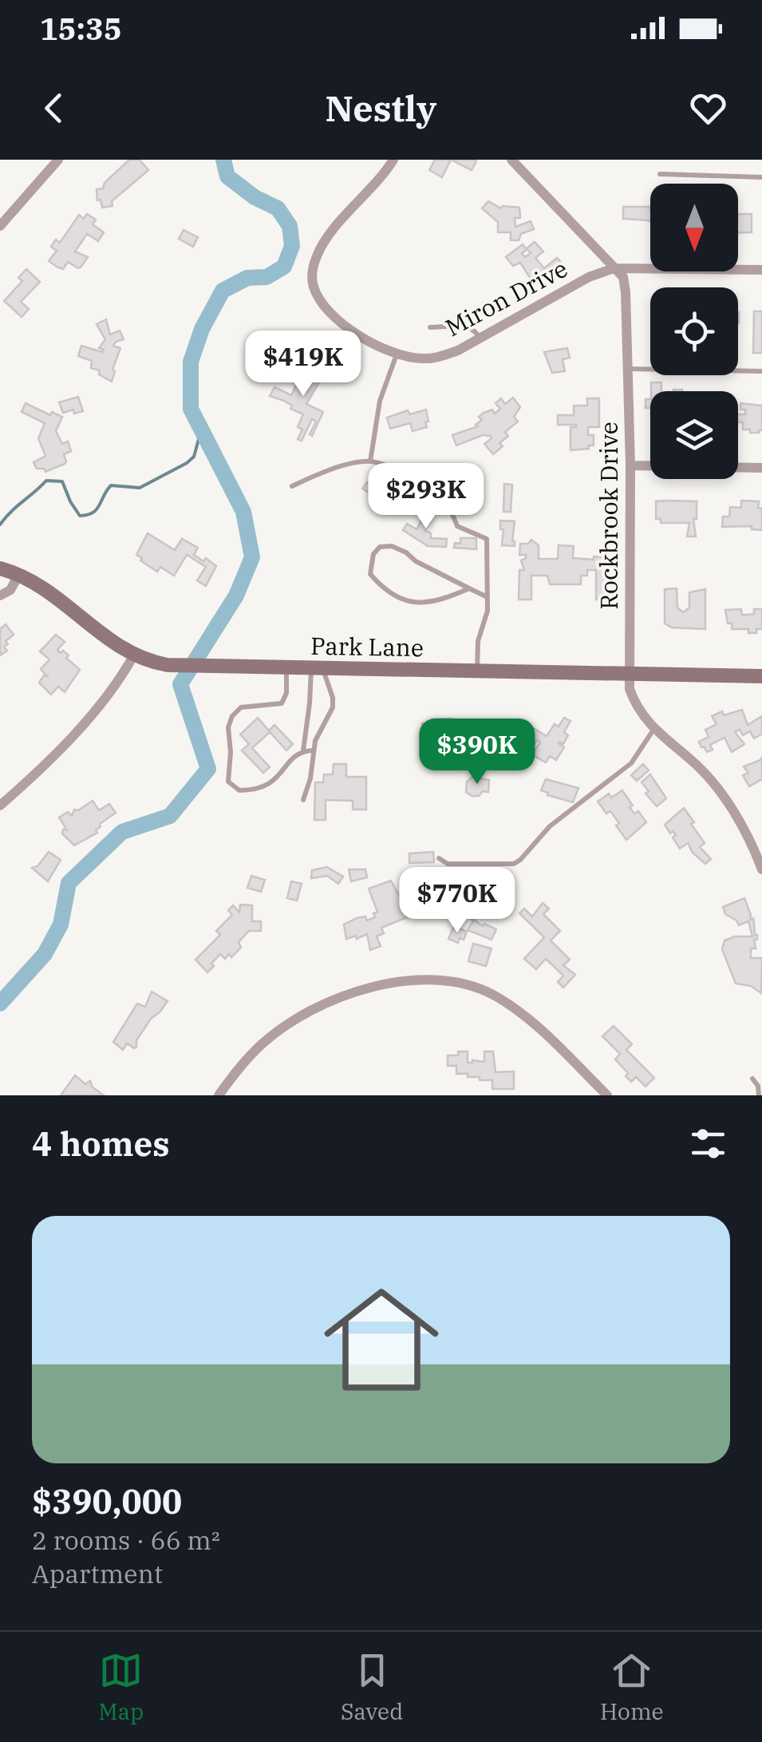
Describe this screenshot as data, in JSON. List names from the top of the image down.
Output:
{
  "streets": {
    "street": ["Miron Drive", "Rockbrook Drive", "Park Lane"]
  },
  "crossings": [
    ["Miron Drive", "Rockbrook Drive"],
    ["Rockbrook Drive", "Park Lane"]
  ],
  "north": "bottom",
  "page": {
    "status": "15:35",
    "header": "Nestly",
    "price": [
      "$419K",
      "$293K",
      "$390K",
      "$770K"
    ],
    "heading": "4 homes",
    "list": [
      {
        "name": "$390,000",
        "note": "2 rooms · 66 m² · Apartment"
      }
    ],
    "tabs": ["Map", "Saved", "Home"]
  }
}
